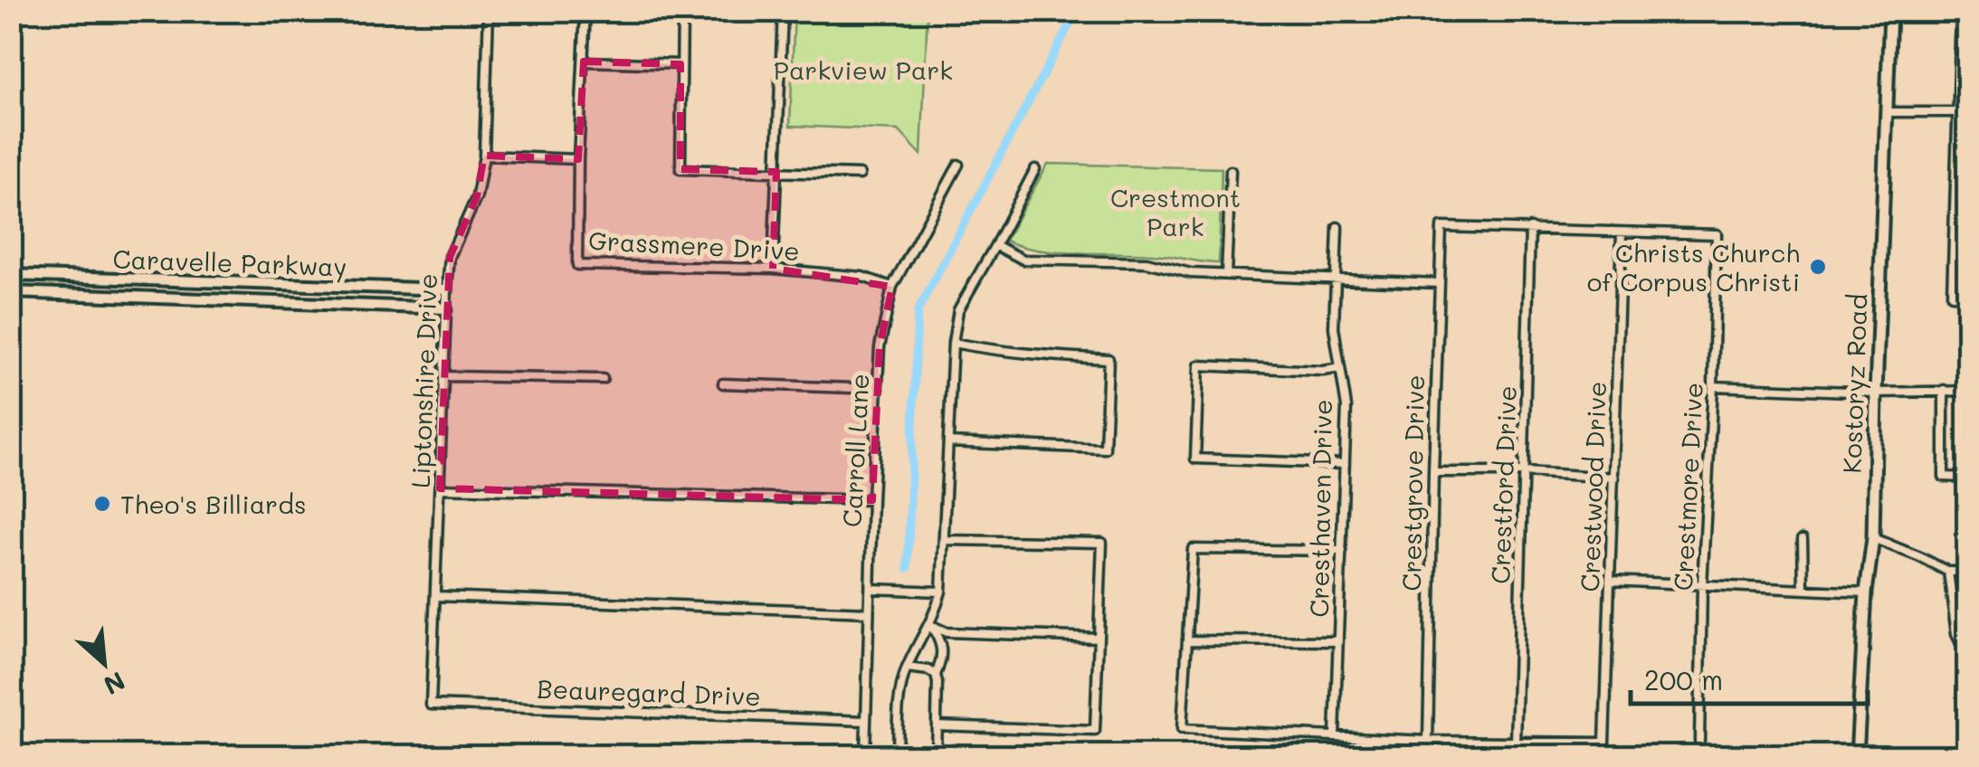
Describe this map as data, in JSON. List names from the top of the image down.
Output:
{
  "streets": {
    "main road": ["Kostoryz Road"],
    "street": [
      "Grassmere Drive",
      "Caravelle Parkway",
      "Liptonshire Drive",
      "Carroll Lane",
      "Crestgrove Drive",
      "Crestford Drive",
      "Crestwood Drive",
      "Crestmore Drive",
      "Cresthaven Drive",
      "Beauregard Drive"
    ]
  },
  "crossings": [
    ["Grassmere Drive", "Carroll Lane"],
    ["Caravelle Parkway", "Liptonshire Drive"],
    ["Liptonshire Drive", "Beauregard Drive"],
    ["Carroll Lane", "Beauregard Drive"],
    ["Crestgrove Drive", "Crestford Drive"],
    ["Crestford Drive", "Crestwood Drive"],
    ["Crestwood Drive", "Crestmore Drive"]
  ],
  "parks": ["Parkview Park", "Crestmont Park"],
  "places": ["Christs Church of Corpus Christi", "Theo's Billiards"],
  "scale_bar": "200 m",
  "north": "bottom right"
}
